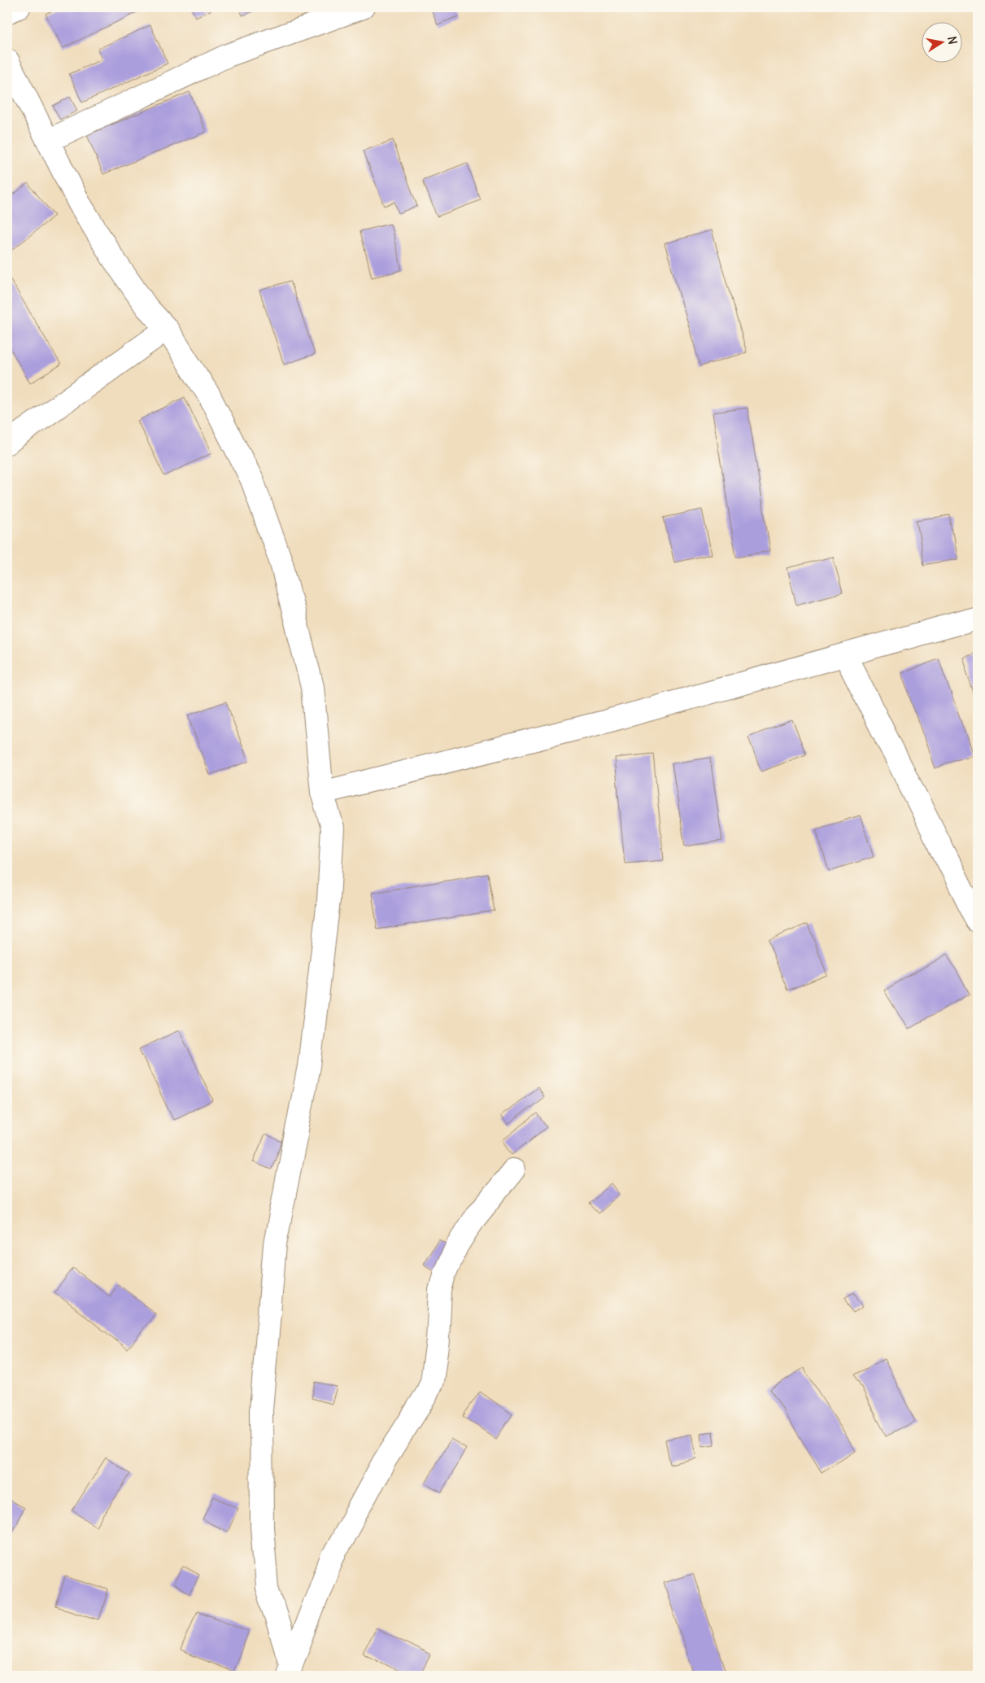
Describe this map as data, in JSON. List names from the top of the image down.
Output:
{
  "north": "right"
}
